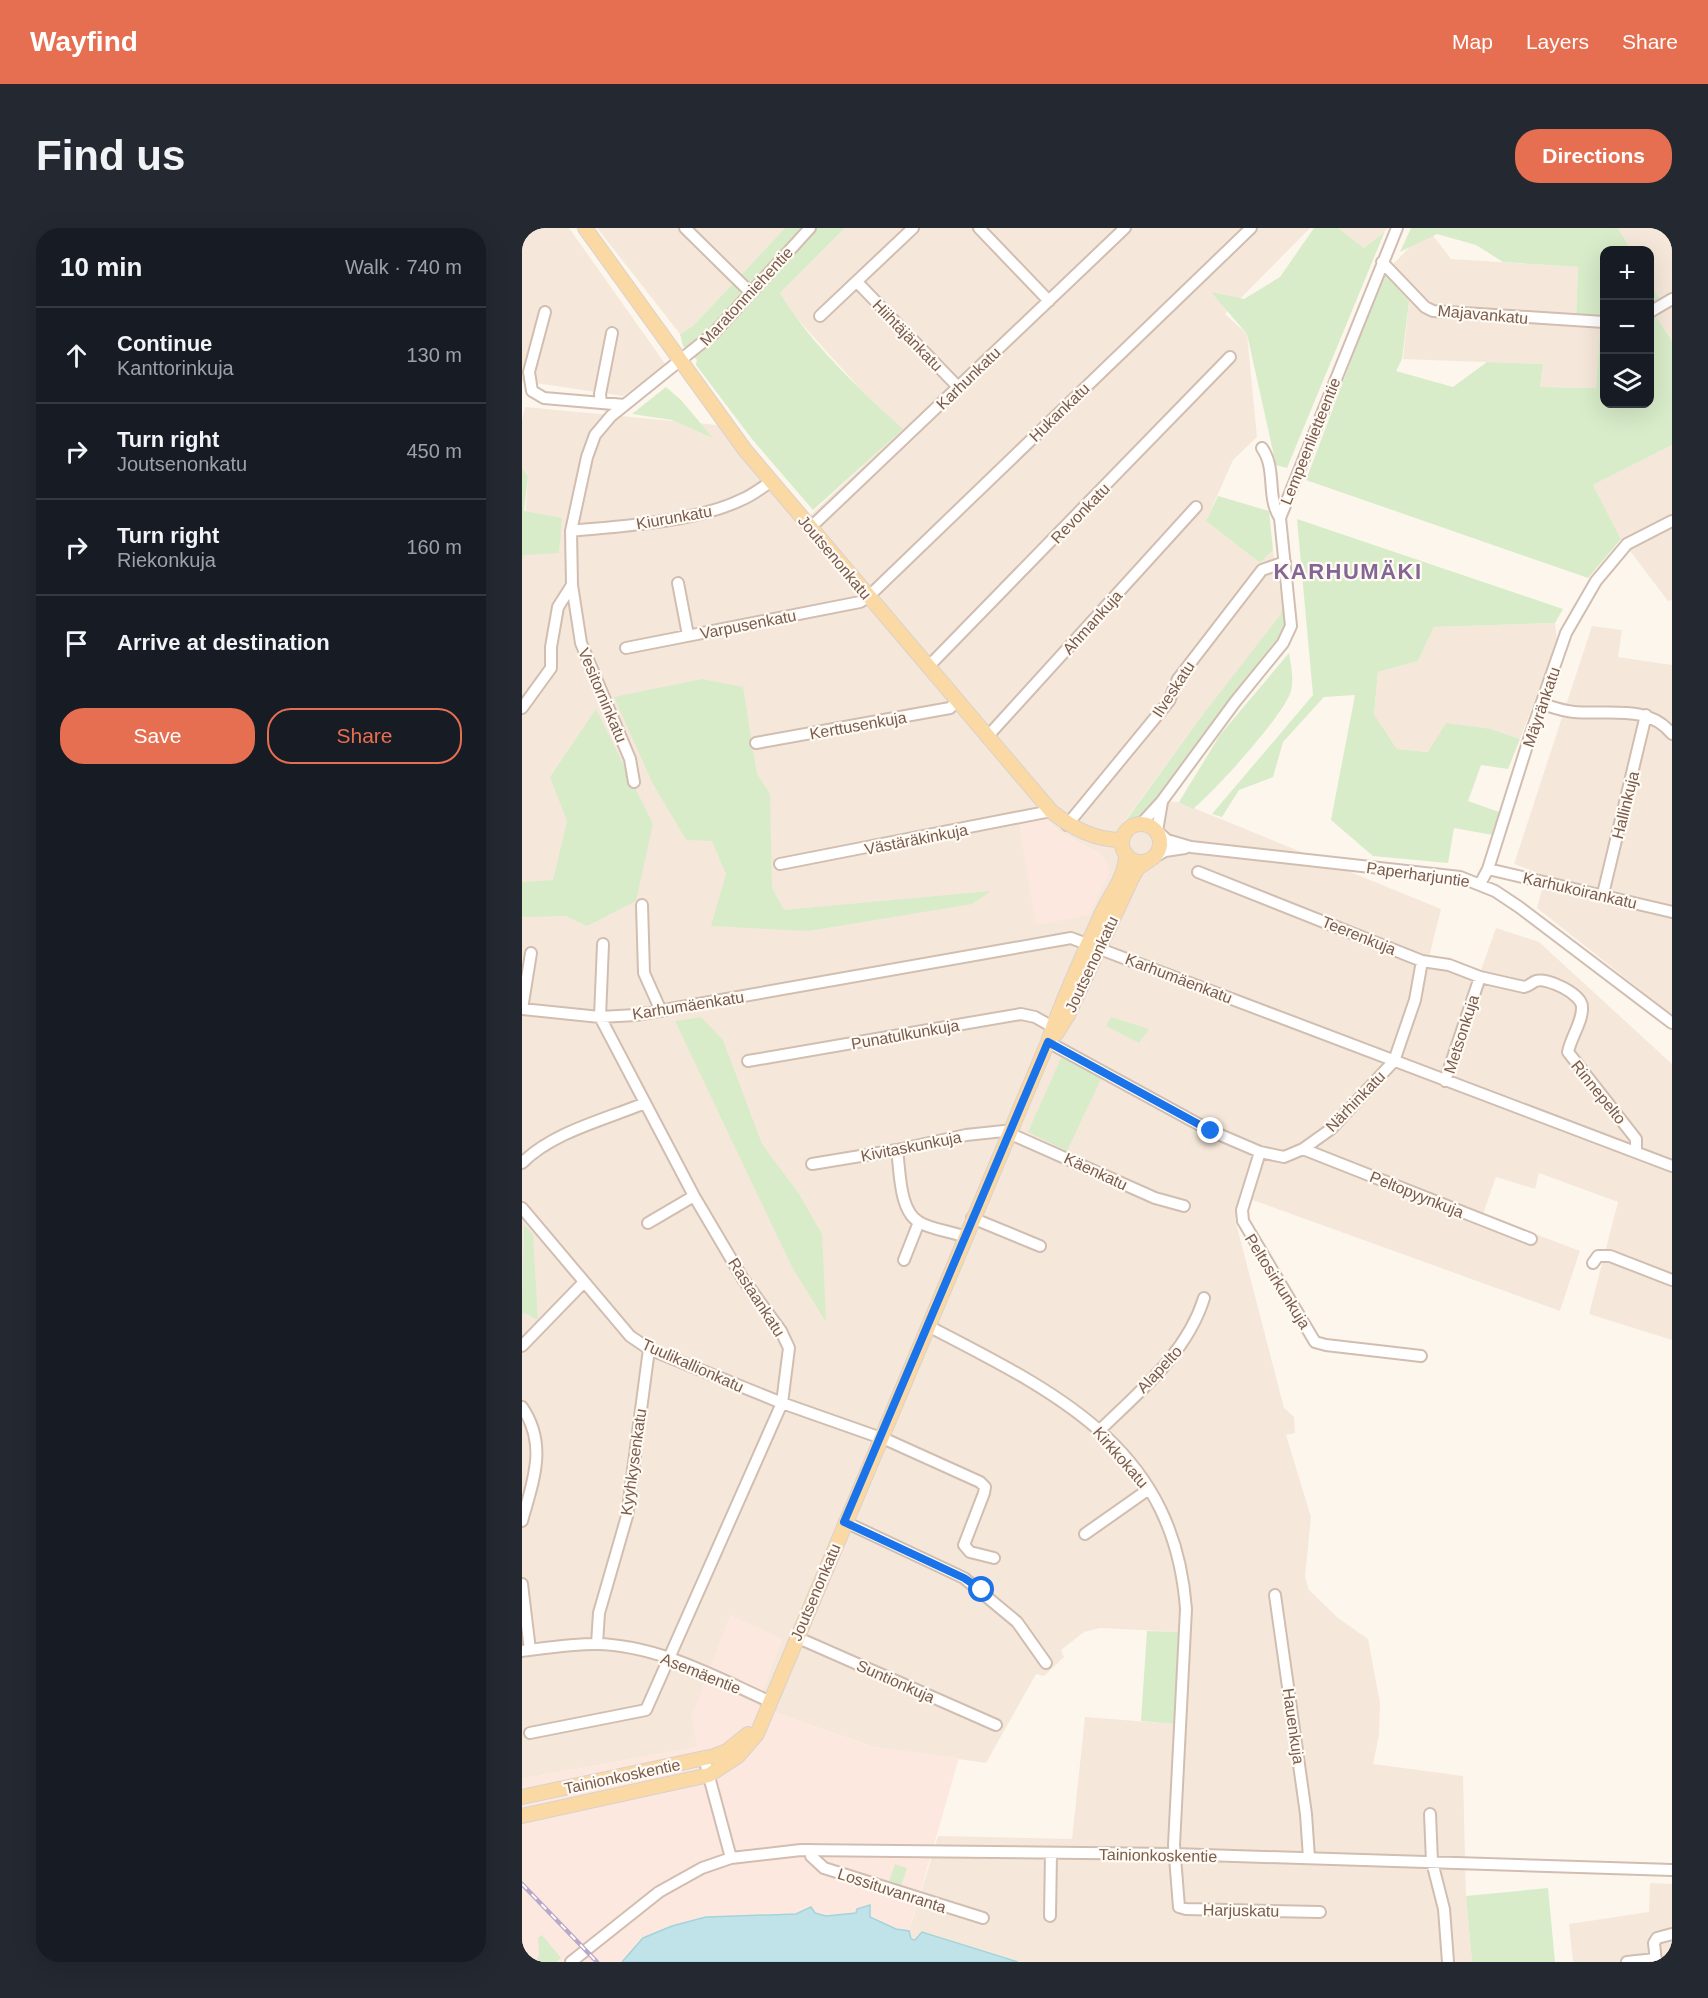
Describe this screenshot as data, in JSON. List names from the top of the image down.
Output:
{
  "streets": {
    "main road": ["Joutsenonkatu", "Tainionkoskentie"],
    "street": [
      "Maratonmiehentie",
      "Majavankatu",
      "Hiihtäjänkatu",
      "Karhunkatu",
      "Hukankatu",
      "Lempeenlietteentie",
      "Revonkatu",
      "Kiurunkatu",
      "Ahmankuja",
      "Varpusenkatu",
      "Ilveskatu",
      "Vesitorninkatu",
      "Mäyränkatu",
      "Kerttusenkuja",
      "Hallinkuja",
      "Västäräkinkuja",
      "Paperharjuntie",
      "Karhukoirankatu",
      "Teerenkuja",
      "Karhumäenkatu",
      "Punatulkunkuja",
      "Metsonkuja",
      "Rinnepelto",
      "Närhinkatu",
      "Kivitaskunkuja",
      "Käenkatu",
      "Peltopyynkuja",
      "Peltosirkunkuja",
      "Rastaankatu",
      "Tuulikallionkatu",
      "Alapelto",
      "Kirkkokatu",
      "Kyyhkysenkatu",
      "Asemäentie",
      "Suntionkuja",
      "Hauenkuja",
      "Lossituvanranta",
      "Harjuskatu"
    ]
  },
  "crossings": [
    ["Maratonmiehentie", "Joutsenonkatu"],
    ["Maratonmiehentie", "Vesitorninkatu"],
    ["Majavankatu", "Lempeenlietteentie"],
    ["Hiihtäjänkatu", "Karhunkatu"],
    ["Karhunkatu", "Joutsenonkatu"],
    ["Hukankatu", "Joutsenonkatu"],
    ["Hukankatu", "Varpusenkatu"],
    ["Lempeenlietteentie", "Joutsenonkatu"],
    ["Lempeenlietteentie", "Ilveskatu"],
    ["Lempeenlietteentie", "Paperharjuntie"],
    ["Revonkatu", "Joutsenonkatu"],
    ["Kiurunkatu", "Joutsenonkatu"],
    ["Kiurunkatu", "Vesitorninkatu"],
    ["Joutsenonkatu", "Ahmankuja"],
    ["Joutsenonkatu", "Varpusenkatu"],
    ["Joutsenonkatu", "Ilveskatu"],
    ["Joutsenonkatu", "Vesitorninkatu"],
    ["Joutsenonkatu", "Kerttusenkuja"],
    ["Joutsenonkatu", "Västäräkinkuja"],
    ["Joutsenonkatu", "Paperharjuntie"],
    ["Joutsenonkatu", "Karhumäenkatu"],
    ["Joutsenonkatu", "Punatulkunkuja"],
    ["Joutsenonkatu", "Kivitaskunkuja"],
    ["Joutsenonkatu", "Käenkatu"],
    ["Joutsenonkatu", "Tuulikallionkatu"],
    ["Joutsenonkatu", "Kirkkokatu"],
    ["Joutsenonkatu", "Asemäentie"],
    ["Joutsenonkatu", "Suntionkuja"],
    ["Joutsenonkatu", "Tainionkoskentie"],
    ["Mäyränkatu", "Paperharjuntie"],
    ["Mäyränkatu", "Karhukoirankatu"],
    ["Hallinkuja", "Karhukoirankatu"],
    ["Teerenkuja", "Metsonkuja"],
    ["Karhumäenkatu", "Metsonkuja"],
    ["Karhumäenkatu", "Rinnepelto"],
    ["Karhumäenkatu", "Närhinkatu"],
    ["Karhumäenkatu", "Rastaankatu"],
    ["Metsonkuja", "Rinnepelto"],
    ["Närhinkatu", "Peltopyynkuja"],
    ["Närhinkatu", "Peltosirkunkuja"],
    ["Kivitaskunkuja", "Käenkatu"],
    ["Rastaankatu", "Tuulikallionkatu"],
    ["Rastaankatu", "Asemäentie"],
    ["Tuulikallionkatu", "Kyyhkysenkatu"],
    ["Alapelto", "Kirkkokatu"],
    ["Kirkkokatu", "Tainionkoskentie"],
    ["Kirkkokatu", "Harjuskatu"],
    ["Kyyhkysenkatu", "Asemäentie"],
    ["Hauenkuja", "Tainionkoskentie"],
    ["Tainionkoskentie", "Lossituvanranta"],
    ["Tainionkoskentie", "Harjuskatu"]
  ],
  "districts": ["KARHUMÄKI"],
  "page": {
    "header": "Wayfind",
    "nav": ["Map", "Layers", "Share"],
    "buttons": [
      "Directions",
      ["Save", "Share"]
    ],
    "title": "Find us",
    "heading": ["10 min", "Walk · 740 m"],
    "map_buttons": ["+", "−"],
    "list": [
      ["Continue", "Kanttorinkuja", "130 m"],
      ["Turn right", "Joutsenonkatu", "450 m"],
      ["Turn right", "Riekonkuja", "160 m"],
      "Arrive at destination"
    ]
  }
}
